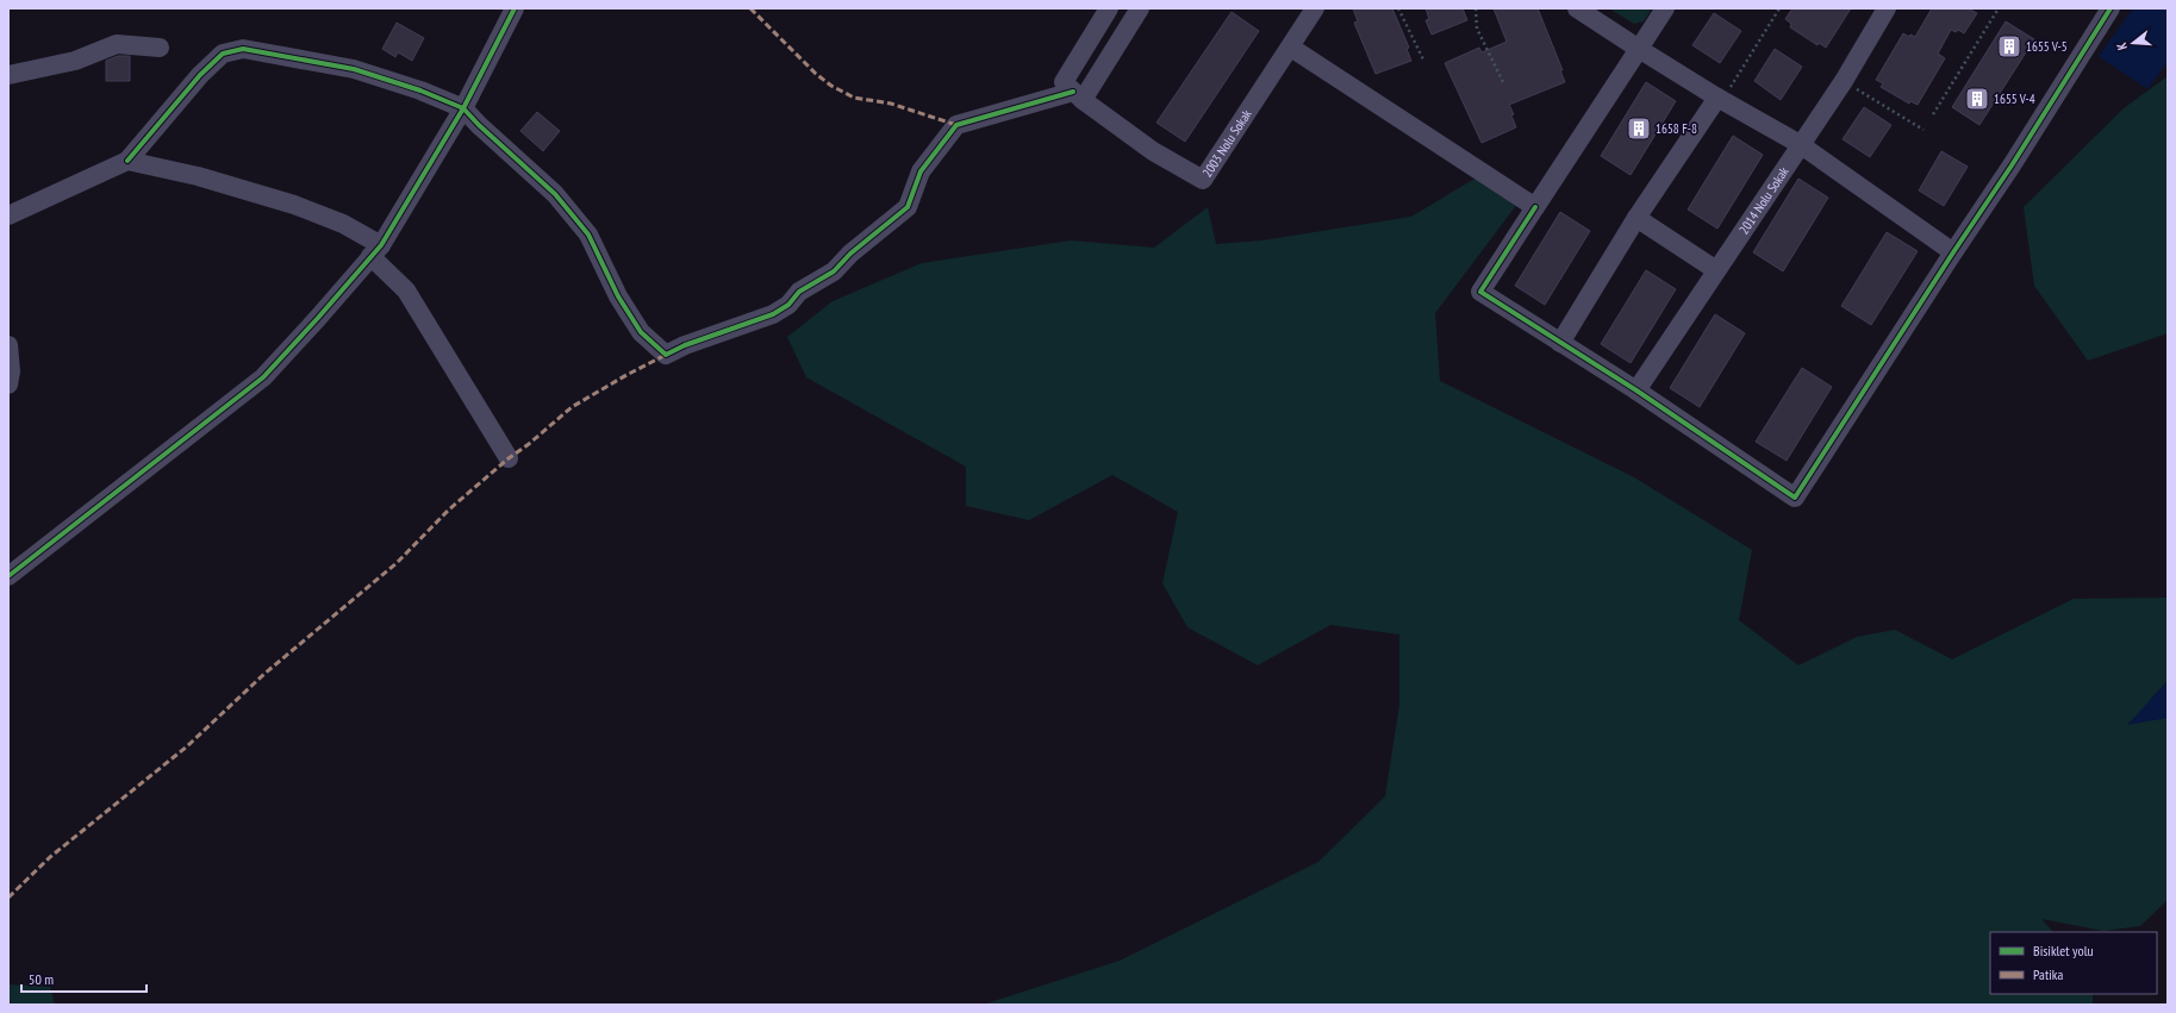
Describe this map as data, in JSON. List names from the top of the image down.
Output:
{
  "streets": {
    "street": ["2003 Nolu Sokak", "2014 Nolu Sokak"]
  },
  "places": {
    "building": ["1655 V-5", "1655 V-4", "1658 F-8"]
  },
  "legend": ["Bisiklet yolu", "Patika"],
  "scale_bar": "50 m",
  "north": "left"
}
